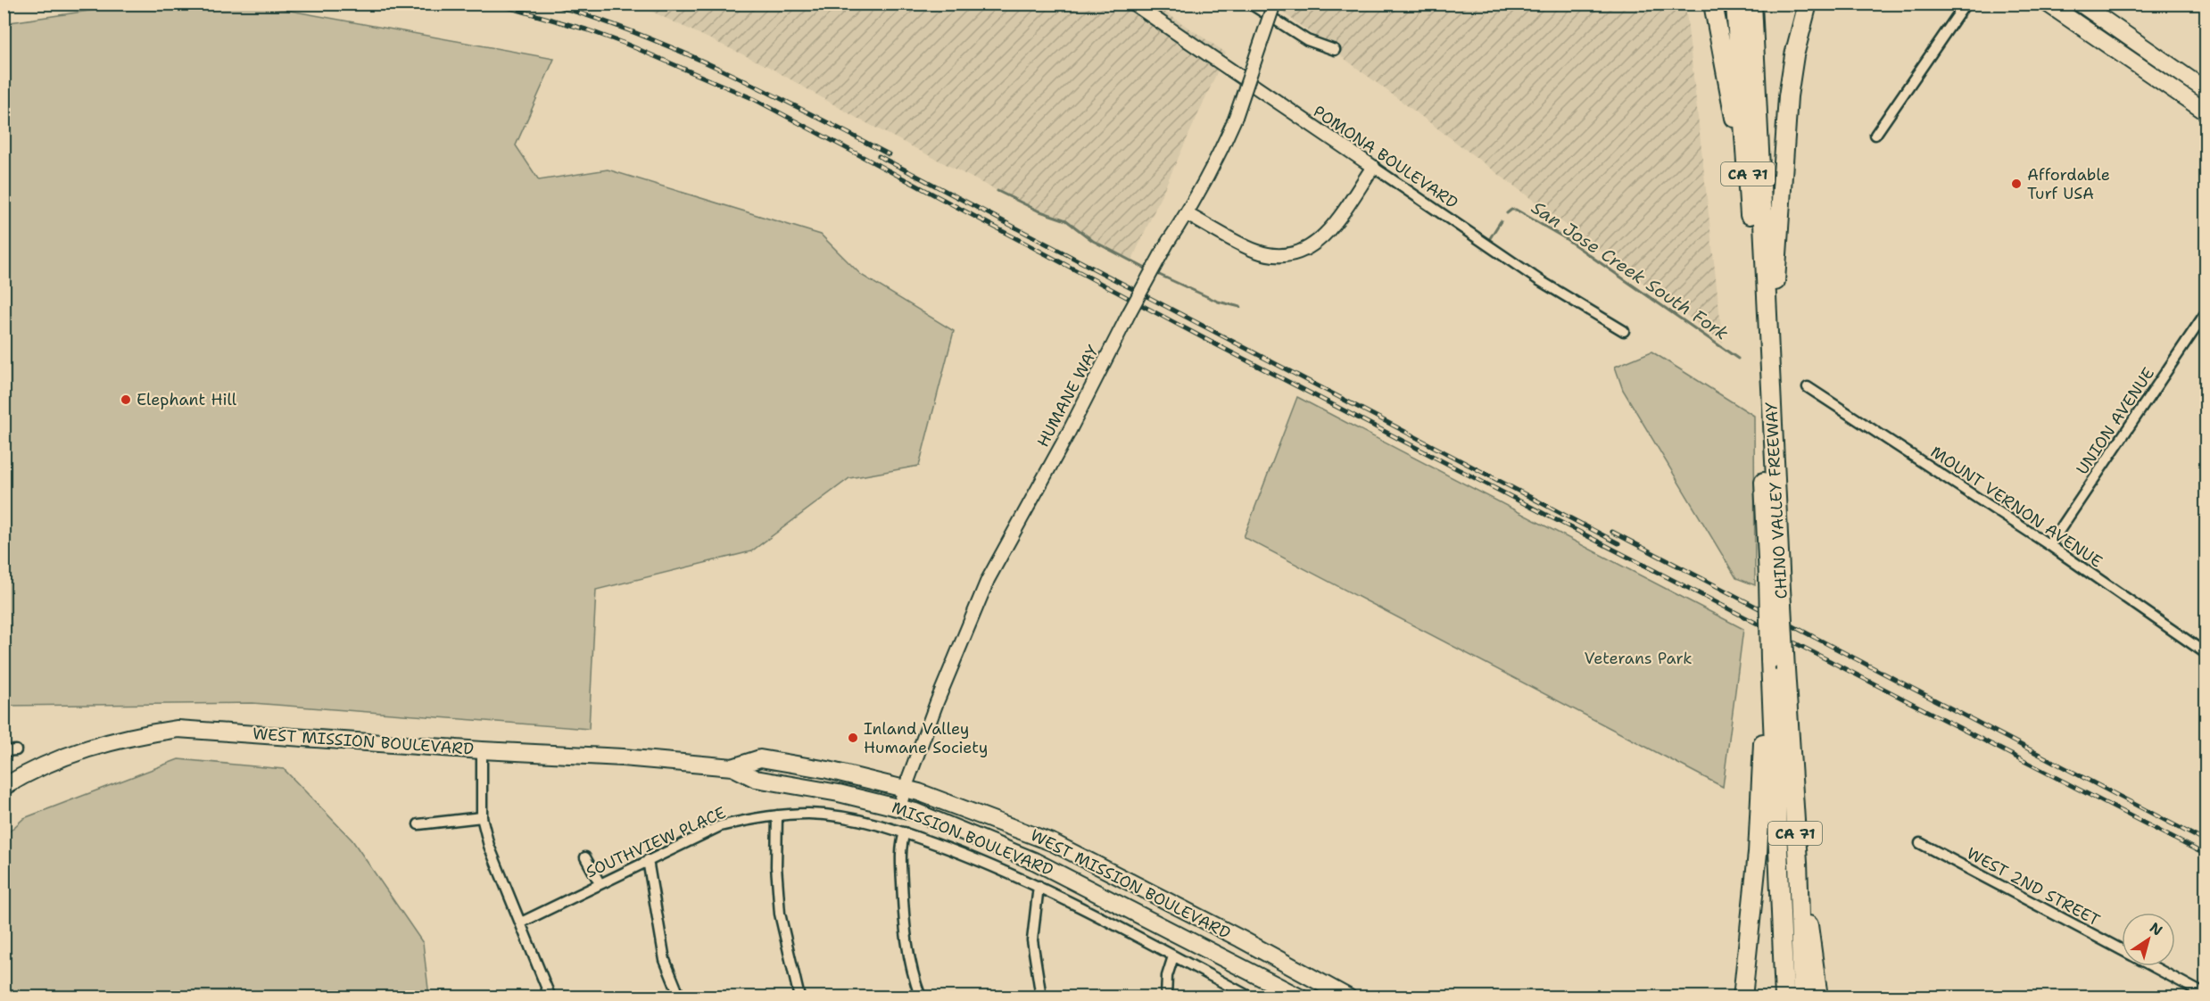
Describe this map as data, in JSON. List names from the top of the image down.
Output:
{
  "streets": {
    "highway": ["CA 71", "CHINO VALLEY FREEWAY"],
    "main road": ["WEST MISSION BOULEVARD", "MISSION BOULEVARD"],
    "street": [
      "POMONA BOULEVARD",
      "HUMANE WAY",
      "UNION AVENUE",
      "MOUNT VERNON AVENUE",
      "SOUTHVIEW PLACE",
      "WEST 2ND STREET"
    ]
  },
  "crossings": [
    ["HUMANE WAY", "WEST MISSION BOULEVARD"],
    ["HUMANE WAY", "MISSION BOULEVARD"],
    ["UNION AVENUE", "MOUNT VERNON AVENUE"],
    ["WEST MISSION BOULEVARD", "MISSION BOULEVARD"]
  ],
  "water": ["San Jose Creek South Fork"],
  "parks": ["Veterans Park"],
  "places": ["Affordable Turf USA", "Elephant Hill", "Inland Valley Humane Society"],
  "north": "top right"
}
